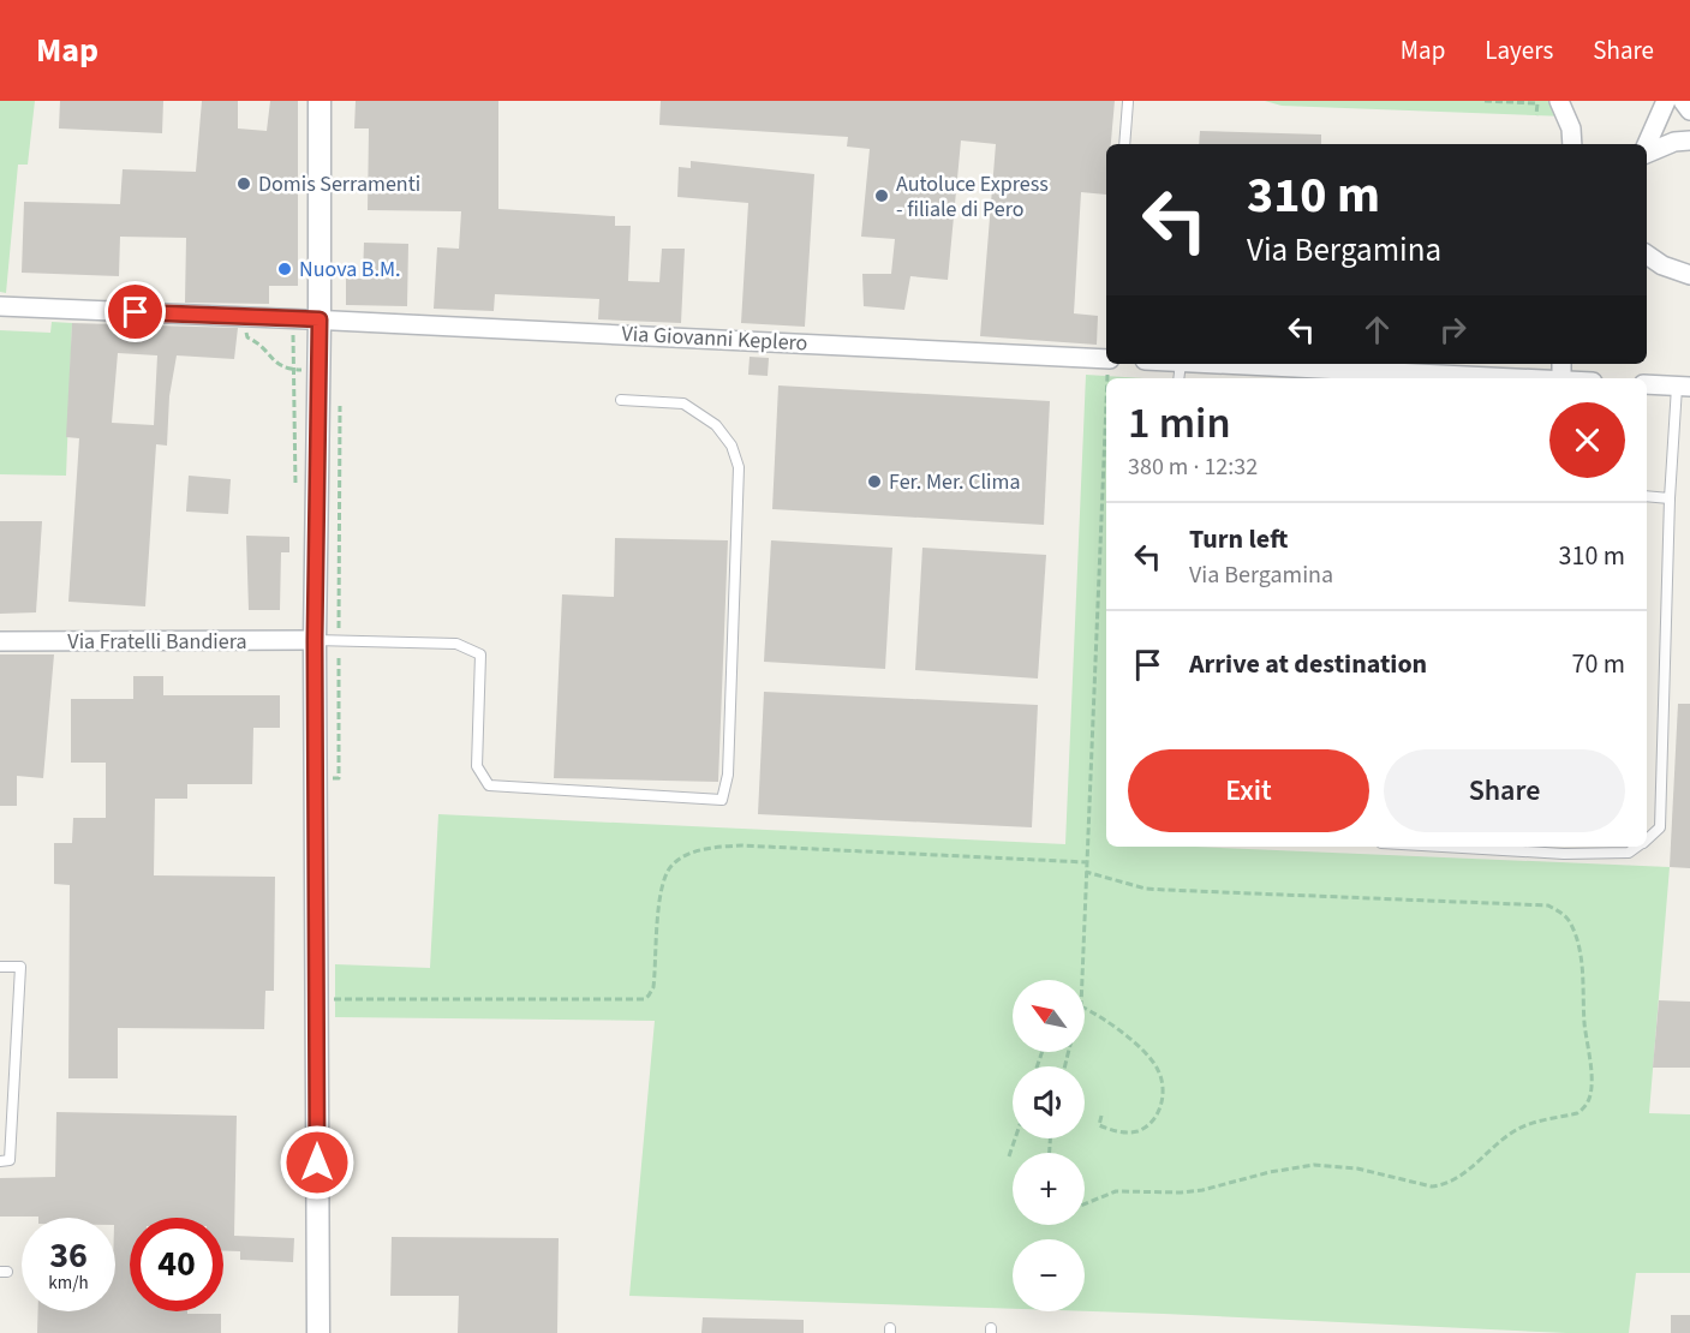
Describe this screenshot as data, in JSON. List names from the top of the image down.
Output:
{
  "streets": {
    "street": ["Via Giovanni Keplero", "Via Fratelli Bandiera"]
  },
  "places": [
    "Domis Serramenti",
    "Autoluce Express - filiale di Pero",
    "Nuova B.M.",
    "Fer. Mer. Clima"
  ],
  "north": "top left",
  "page": {
    "header": "Map",
    "nav": ["Map", "Layers", "Share"],
    "turn": ["310 m", "Via Bergamina"],
    "heading": ["1 min", "380 m · 12:32"],
    "list": [
      {
        "name": "Turn left",
        "note": "Via Bergamina",
        "value": "310 m"
      },
      {
        "name": "Arrive at destination",
        "value": "70 m"
      }
    ],
    "buttons": ["Exit", "Share"],
    "map_buttons": ["+", "−"],
    "speed": "36 km/h",
    "limit": "40"
  }
}
